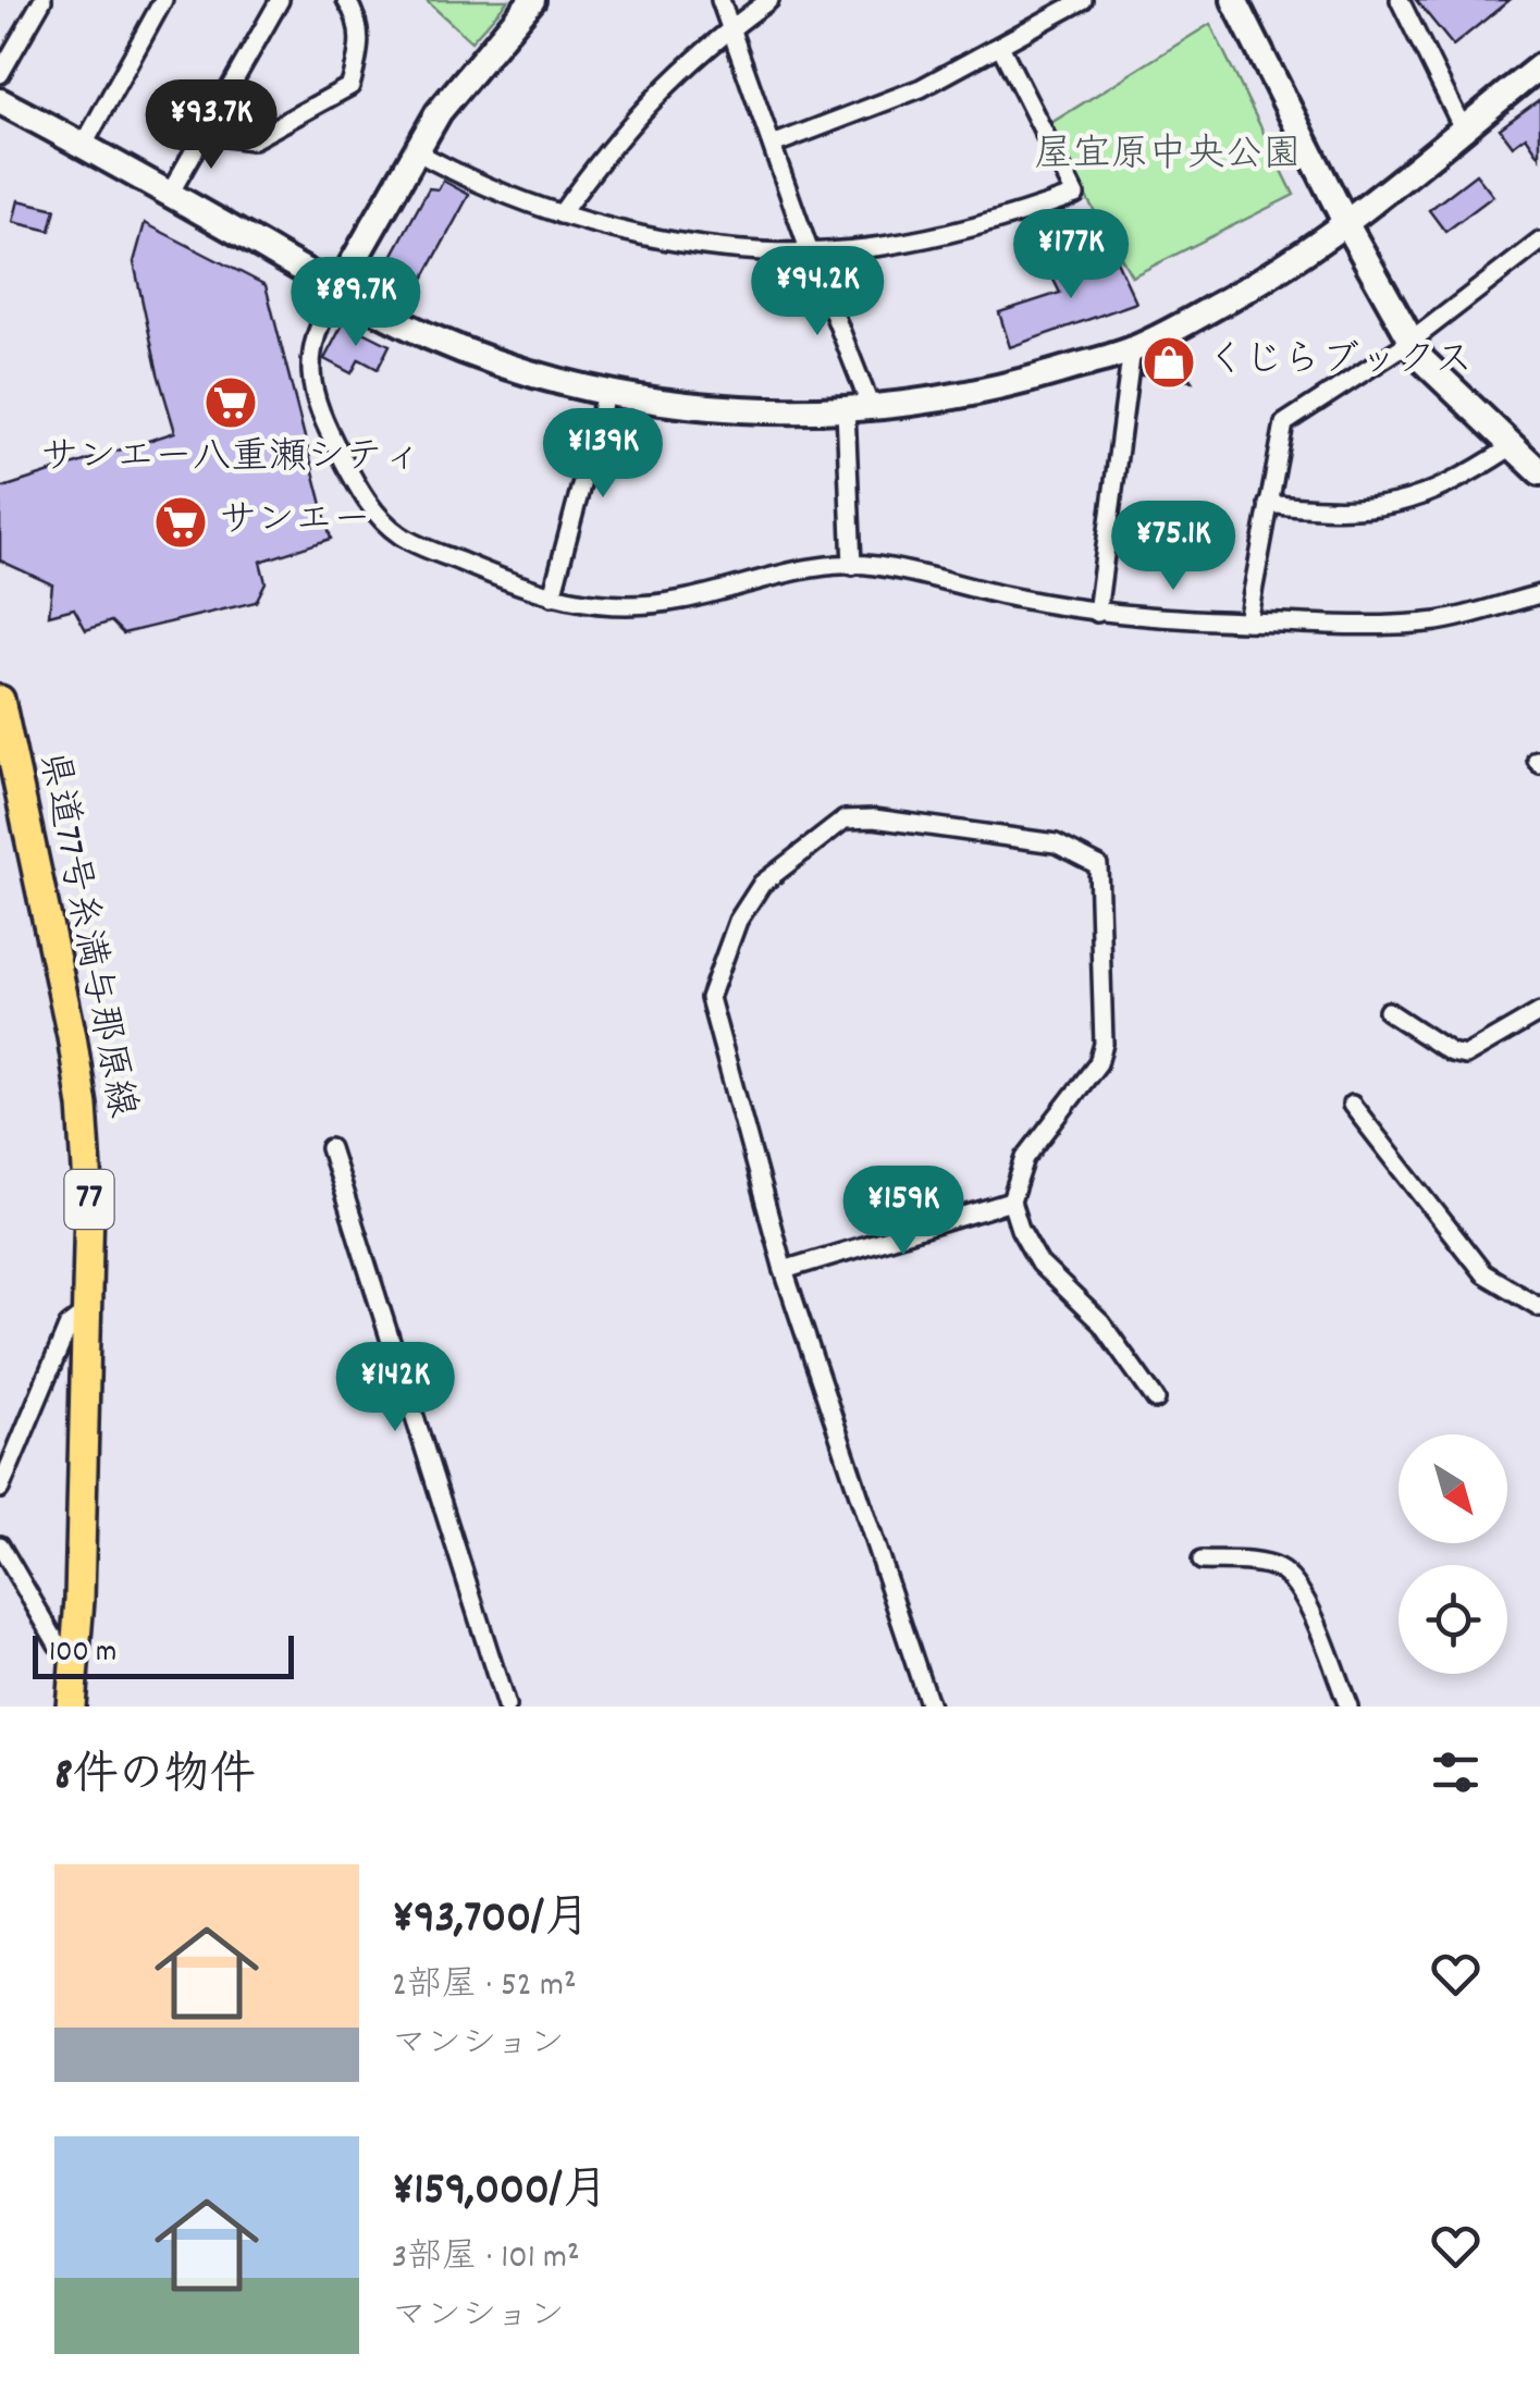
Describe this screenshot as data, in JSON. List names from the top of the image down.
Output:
{
  "streets": {
    "main road": ["県道77号糸満与那原線", "77"]
  },
  "parks": ["屋宜原中央公園"],
  "places": {
    "shop": ["くじらブックス"],
    "supermarket": ["サンエー八重瀬シティ", "サンエー"]
  },
  "scale_bar": "100 m",
  "north": "bottom right",
  "page": {
    "price": [
      "¥93.7K",
      "¥177K",
      "¥94.2K",
      "¥89.7K",
      "¥139K",
      "¥75.1K",
      "¥159K",
      "¥142K"
    ],
    "scale": "100 m",
    "heading": "8件の物件",
    "list": [
      {
        "name": "¥93,700/月",
        "note": "2部屋 · 52 m² · マンション"
      },
      {
        "name": "¥159,000/月",
        "note": "3部屋 · 101 m² · マンション"
      }
    ]
  }
}
